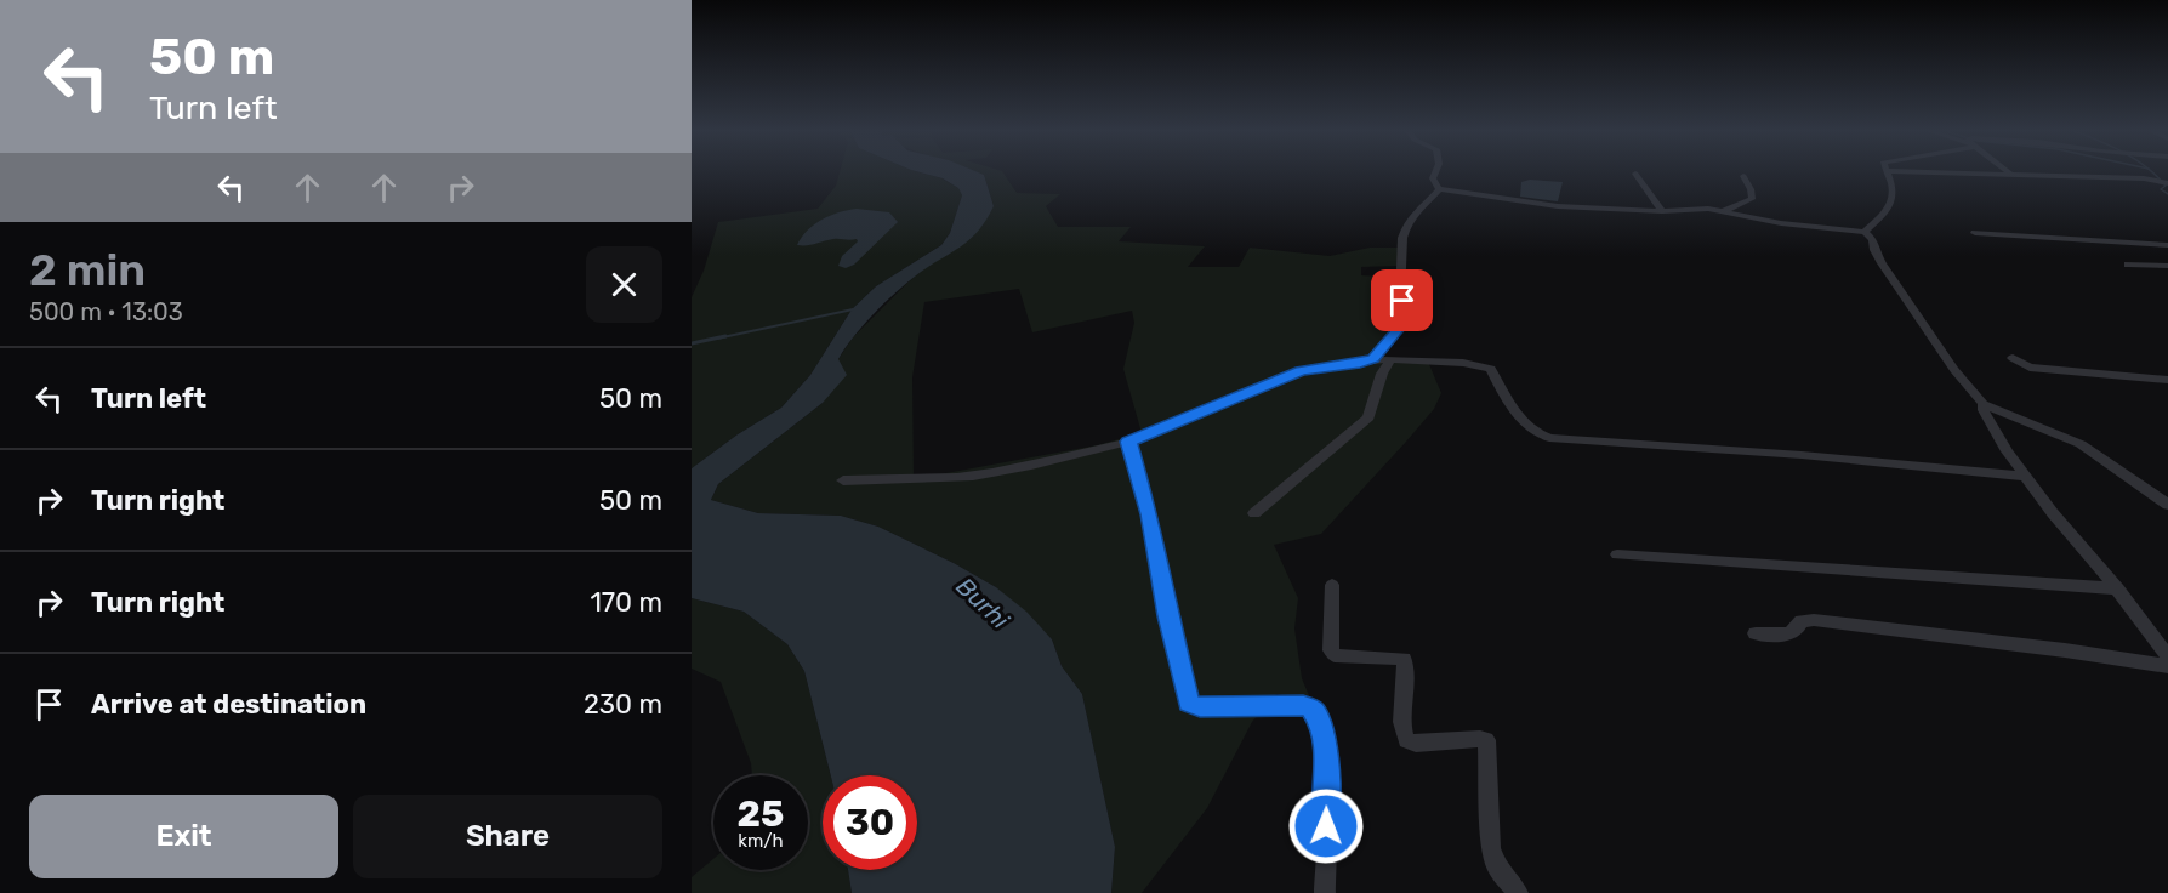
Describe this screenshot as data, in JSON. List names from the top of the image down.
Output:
{
  "water": ["Burhi"],
  "page": {
    "turn": ["50 m", "Turn left"],
    "heading": ["2 min", "500 m · 13:03"],
    "list": [
      {
        "name": "Turn left",
        "value": "50 m"
      },
      {
        "name": "Turn right",
        "value": "50 m"
      },
      {
        "name": "Turn right",
        "value": "170 m"
      },
      {
        "name": "Arrive at destination",
        "value": "230 m"
      }
    ],
    "speed": "25 km/h",
    "limit": "30",
    "buttons": ["Exit", "Share"]
  }
}
